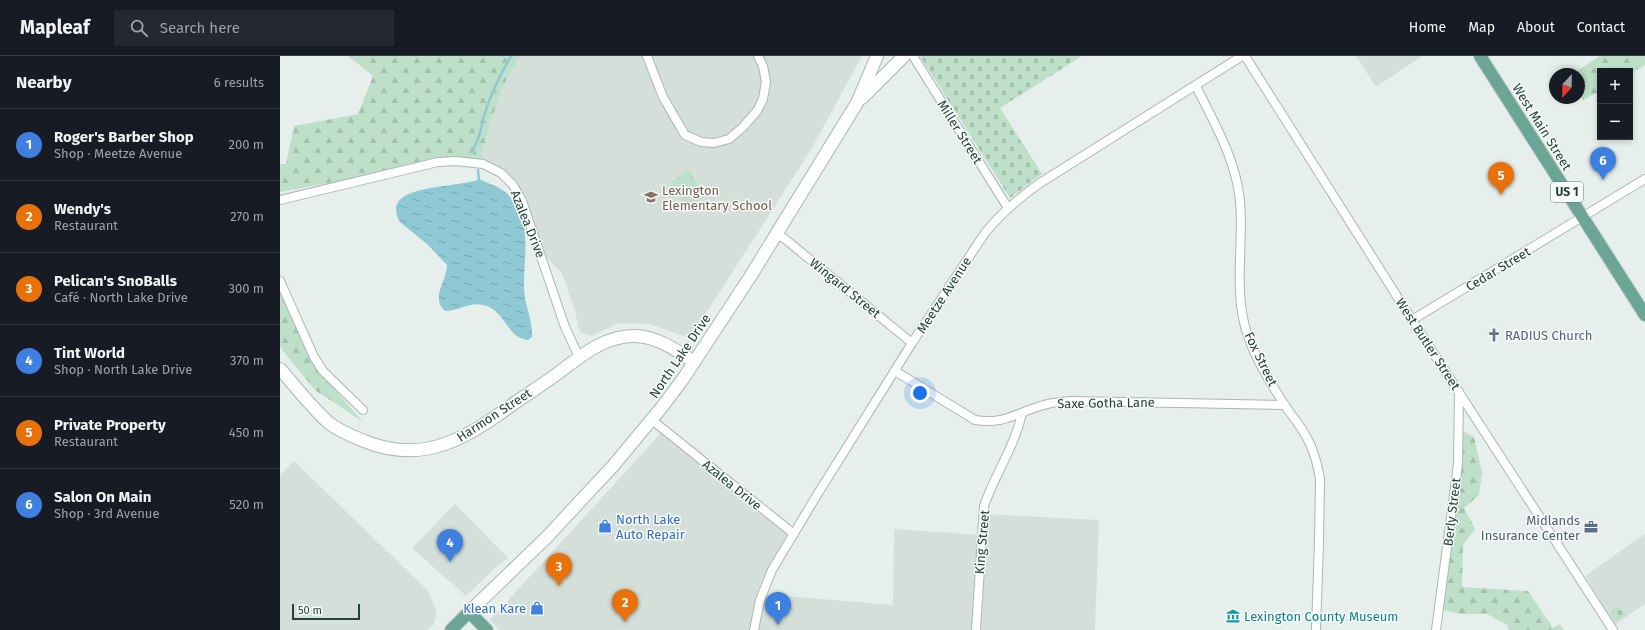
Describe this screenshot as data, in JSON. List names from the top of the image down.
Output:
{
  "streets": {
    "main road": [
      "West Main Street",
      "US 1",
      "North Lake Drive",
      "Harmon Street"
    ],
    "street": [
      "Miller Street",
      "Azalea Drive",
      "Cedar Street",
      "Wingard Street",
      "Meetze Avenue",
      "West Butler Street",
      "Fox Street",
      "Saxe Gotha Lane",
      "Berly Street",
      "King Street"
    ]
  },
  "crossings": [
    ["West Main Street", "Cedar Street"],
    ["Miller Street", "Meetze Avenue"],
    ["Azalea Drive", "Meetze Avenue"],
    ["Azalea Drive", "North Lake Drive"],
    ["Azalea Drive", "Harmon Street"],
    ["Cedar Street", "West Butler Street"],
    ["Wingard Street", "Meetze Avenue"],
    ["Wingard Street", "North Lake Drive"],
    ["Meetze Avenue", "West Butler Street"],
    ["Meetze Avenue", "Fox Street"],
    ["Meetze Avenue", "Saxe Gotha Lane"],
    ["West Butler Street", "Berly Street"],
    ["North Lake Drive", "Harmon Street"],
    ["Fox Street", "Saxe Gotha Lane"],
    ["Saxe Gotha Lane", "King Street"]
  ],
  "places": {
    "school or university": ["Lexington Elementary School"],
    "church": ["RADIUS Church"],
    "shop": ["North Lake Auto Repair", "Klean Kare"],
    "office": ["Midlands Insurance Center"],
    "museum": ["Lexington County Museum"]
  },
  "scale_bar": "50 m",
  "north": "bottom",
  "page": {
    "header": "Mapleaf",
    "search": "Search here",
    "nav": [
      "Home",
      "Map",
      "About",
      "Contact"
    ],
    "heading": ["Nearby", "6 results"],
    "map_buttons": ["+", "−"],
    "list": [
      {
        "mark": "1",
        "name": "Roger's Barber Shop",
        "note": "Shop · Meetze Avenue",
        "value": "200 m"
      },
      {
        "mark": "2",
        "name": "Wendy's",
        "note": "Restaurant",
        "value": "270 m"
      },
      {
        "mark": "3",
        "name": "Pelican's SnoBalls",
        "note": "Café · North Lake Drive",
        "value": "300 m"
      },
      {
        "mark": "4",
        "name": "Tint World",
        "note": "Shop · North Lake Drive",
        "value": "370 m"
      },
      {
        "mark": "5",
        "name": "Private Property",
        "note": "Restaurant",
        "value": "450 m"
      },
      {
        "mark": "6",
        "name": "Salon On Main",
        "note": "Shop · 3rd Avenue",
        "value": "520 m"
      }
    ],
    "pins": [
      "6",
      "5",
      "4",
      "3",
      "2",
      "1"
    ],
    "scale": "50 m"
  }
}
